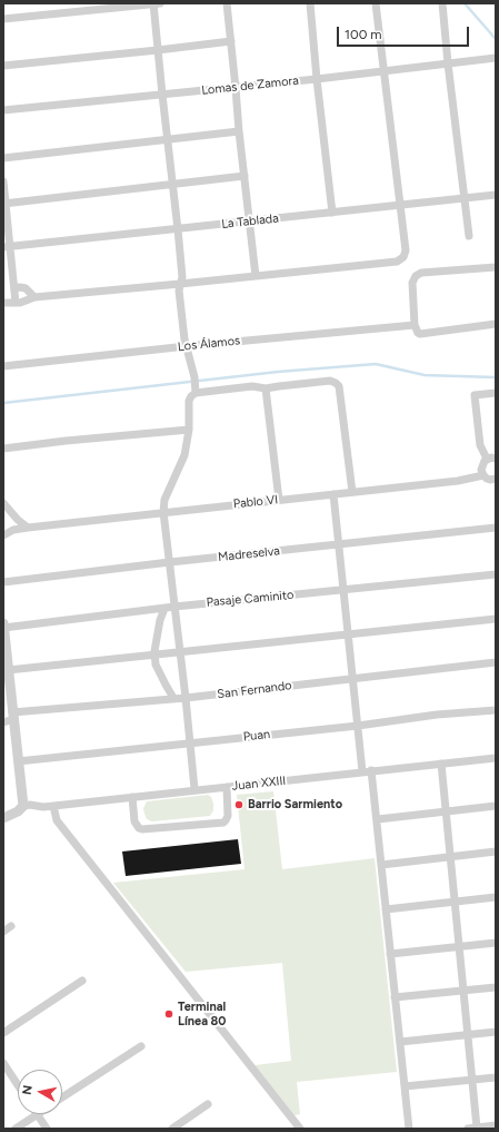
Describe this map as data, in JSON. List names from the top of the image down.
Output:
{
  "streets": {
    "street": [
      "Lomas de Zamora",
      "La Tablada",
      "Los Álamos",
      "Pablo VI",
      "Madreselva",
      "Pasaje Caminito",
      "San Fernando",
      "Puan",
      "Juan XXIII"
    ]
  },
  "places": ["Barrio Sarmiento", "Terminal Línea 80"],
  "scale_bar": "100 m",
  "north": "left"
}
